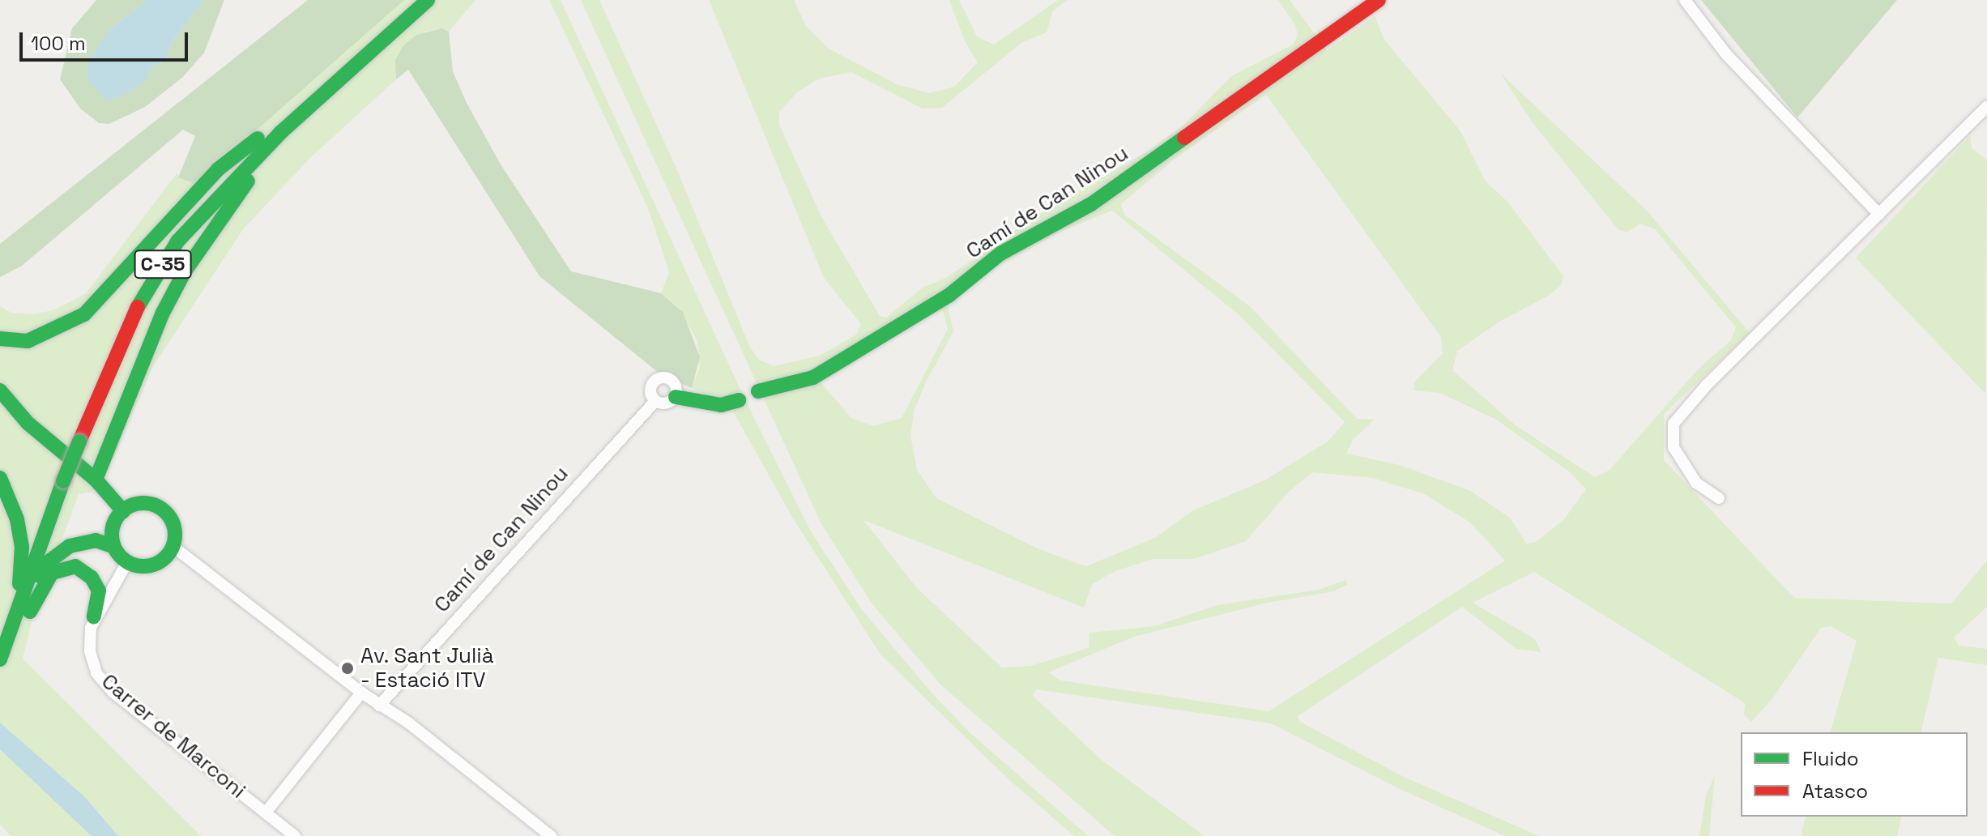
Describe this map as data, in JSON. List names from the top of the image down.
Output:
{
  "streets": {
    "main road": ["Camí de Can Ninou", "C-35"],
    "street": ["Carrer de Marconi"]
  },
  "places": ["Av. Sant Julià - Estació ITV"],
  "legend": ["Fluido", "Atasco"],
  "scale_bar": "100 m"
}
